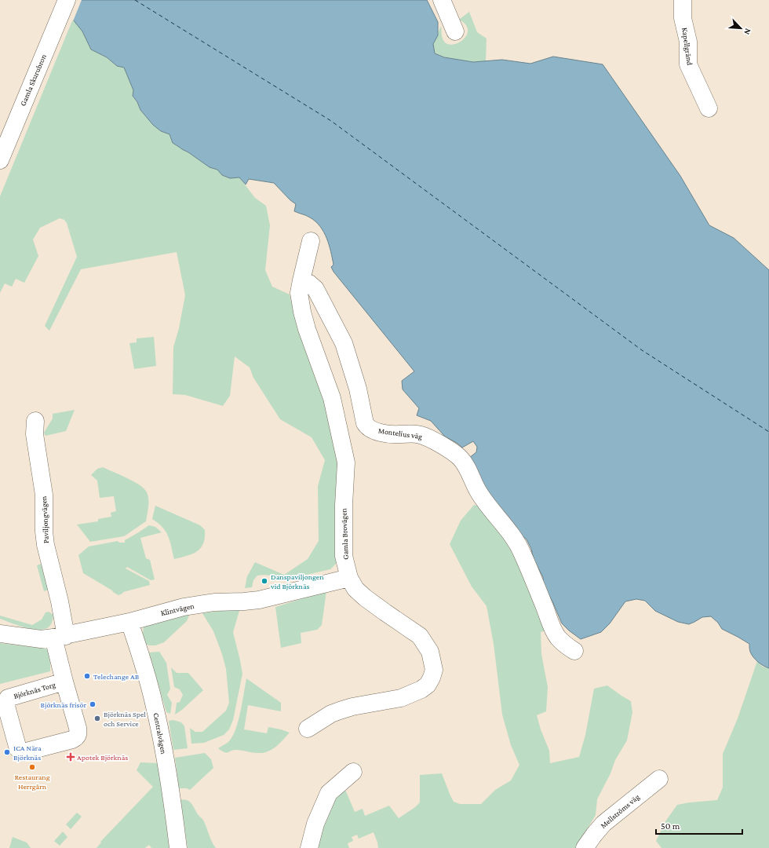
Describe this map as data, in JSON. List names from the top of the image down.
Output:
{
  "streets": {
    "street": [
      "Kapellgränd",
      "Gamla Skurubron",
      "Montelius väg",
      "Paviljongvägen",
      "Gamla Brovägen",
      "Klintvägen",
      "Björknäs Torg",
      "Centralvägen",
      "Mellströms väg"
    ]
  },
  "crossings": [
    ["Montelius väg", "Gamla Brovägen"],
    ["Paviljongvägen", "Klintvägen"],
    ["Paviljongvägen", "Björknäs Torg"],
    ["Gamla Brovägen", "Klintvägen"],
    ["Klintvägen", "Björknäs Torg"],
    ["Klintvägen", "Centralvägen"]
  ],
  "places": {
    "other": [
      "Danspaviljongen vid Björknäs",
      "Telechange AB",
      "Björknäs frisör",
      "Björknäs Spel och Service",
      "ICA Nära Björknäs",
      "Restaurang Herrgårn"
    ],
    "health": ["Apotek Björknäs"]
  },
  "scale_bar": "50 m",
  "north": "bottom right"
}
